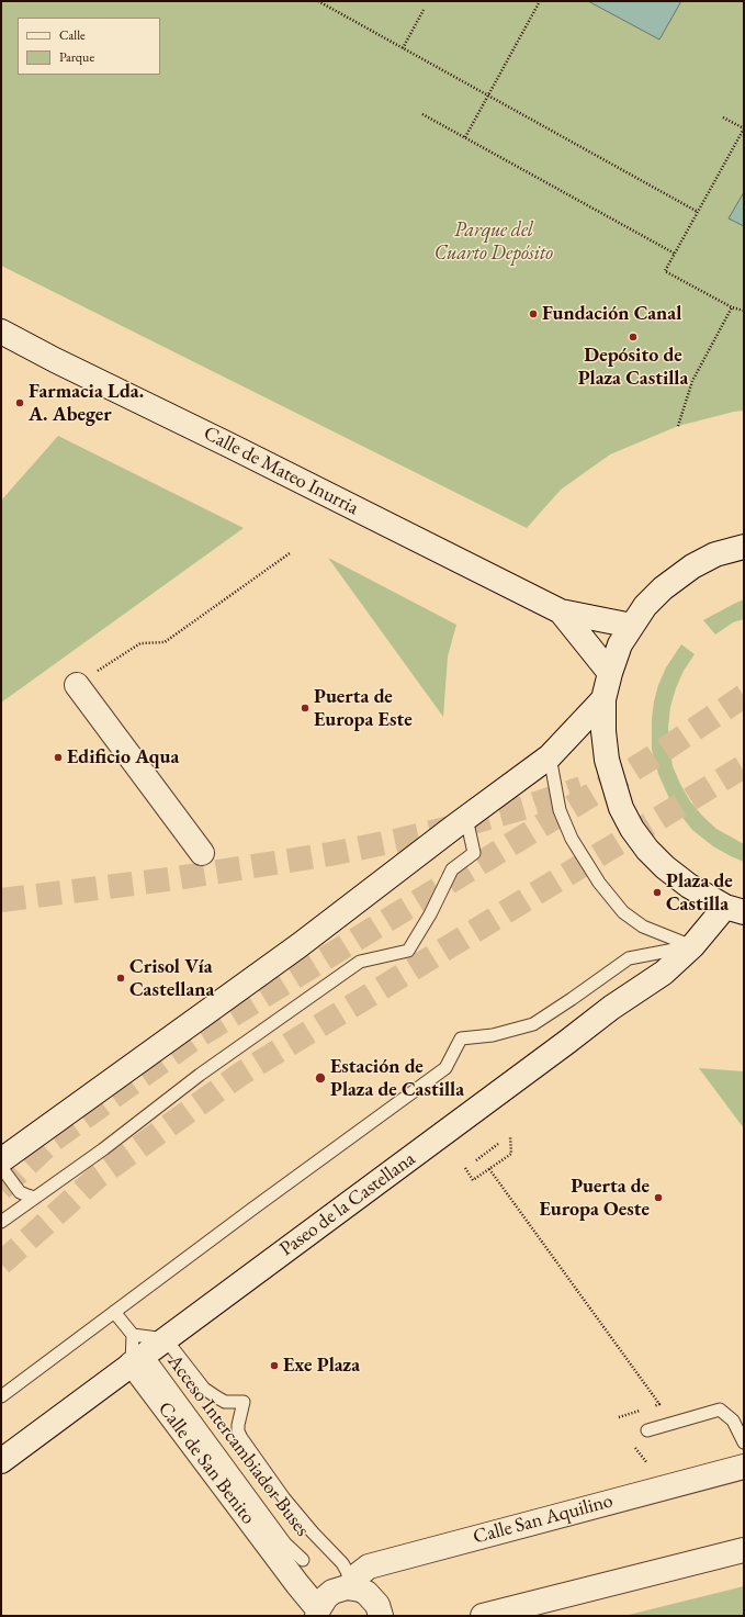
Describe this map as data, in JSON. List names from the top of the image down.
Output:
{
  "streets": {
    "main road": [
      "Calle de Mateo Inurria",
      "Paseo de la Castellana",
      "Calle de San Benito",
      "Calle San Aquilino"
    ],
    "lane": ["Acceso Intercambiador Buses"]
  },
  "crossings": [
    ["Paseo de la Castellana", "Acceso Intercambiador Buses"],
    ["Paseo de la Castellana", "Calle de San Benito"],
    ["Acceso Intercambiador Buses", "Calle de San Benito"]
  ],
  "parks": ["Parque del Cuarto Depósito"],
  "places": [
    "Fundación Canal",
    "Depósito de Plaza Castilla",
    "Farmacia Lda. A. Abeger",
    "Puerta de Europa Este",
    "Edificio Aqua",
    "Plaza de Castilla",
    "Crisol Vía Castellana",
    "Estación de Plaza de Castilla",
    "Puerta de Europa Oeste",
    "Exe Plaza"
  ],
  "legend": ["Calle", "Parque"]
}
